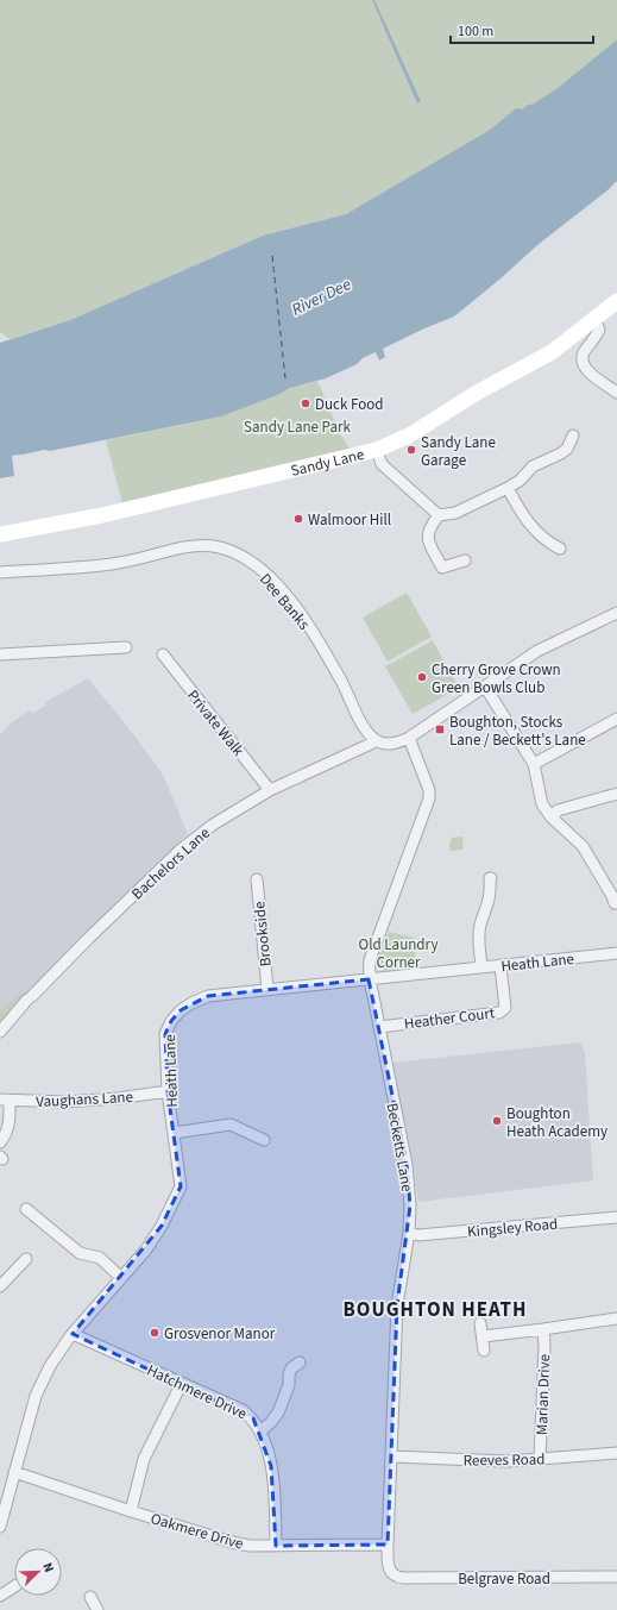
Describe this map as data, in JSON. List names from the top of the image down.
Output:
{
  "streets": {
    "main road": ["Sandy Lane"],
    "street": [
      "Dee Banks",
      "Private Walk",
      "Bachelors Lane",
      "Brookside",
      "Heath Lane",
      "Heather Court",
      "Vaughans Lane",
      "Becketts Lane",
      "Kingsley Road",
      "Hatchmere Drive",
      "Marian Drive",
      "Reeves Road",
      "Oakmere Drive",
      "Belgrave Road"
    ]
  },
  "crossings": [
    ["Dee Banks", "Bachelors Lane"],
    ["Private Walk", "Bachelors Lane"],
    ["Brookside", "Heath Lane"],
    ["Heath Lane", "Heather Court"],
    ["Heath Lane", "Vaughans Lane"],
    ["Heath Lane", "Becketts Lane"],
    ["Heath Lane", "Hatchmere Drive"],
    ["Heath Lane", "Oakmere Drive"],
    ["Heather Court", "Becketts Lane"],
    ["Becketts Lane", "Kingsley Road"],
    ["Becketts Lane", "Reeves Road"],
    ["Becketts Lane", "Oakmere Drive"],
    ["Becketts Lane", "Belgrave Road"],
    ["Hatchmere Drive", "Oakmere Drive"],
    ["Marian Drive", "Reeves Road"]
  ],
  "districts": ["BOUGHTON HEATH"],
  "water": ["River Dee"],
  "parks": ["Sandy Lane Park", "Old Laundry Corner"],
  "places": {
    "other": [
      "Duck Food",
      "Sandy Lane Garage",
      "Walmoor Hill",
      "Cherry Grove Crown Green Bowls Club",
      "Boughton Heath Academy",
      "Grosvenor Manor"
    ],
    "transit": ["Boughton, Stocks Lane / Beckett's Lane"]
  },
  "scale_bar": "100 m",
  "north": "top right"
}
